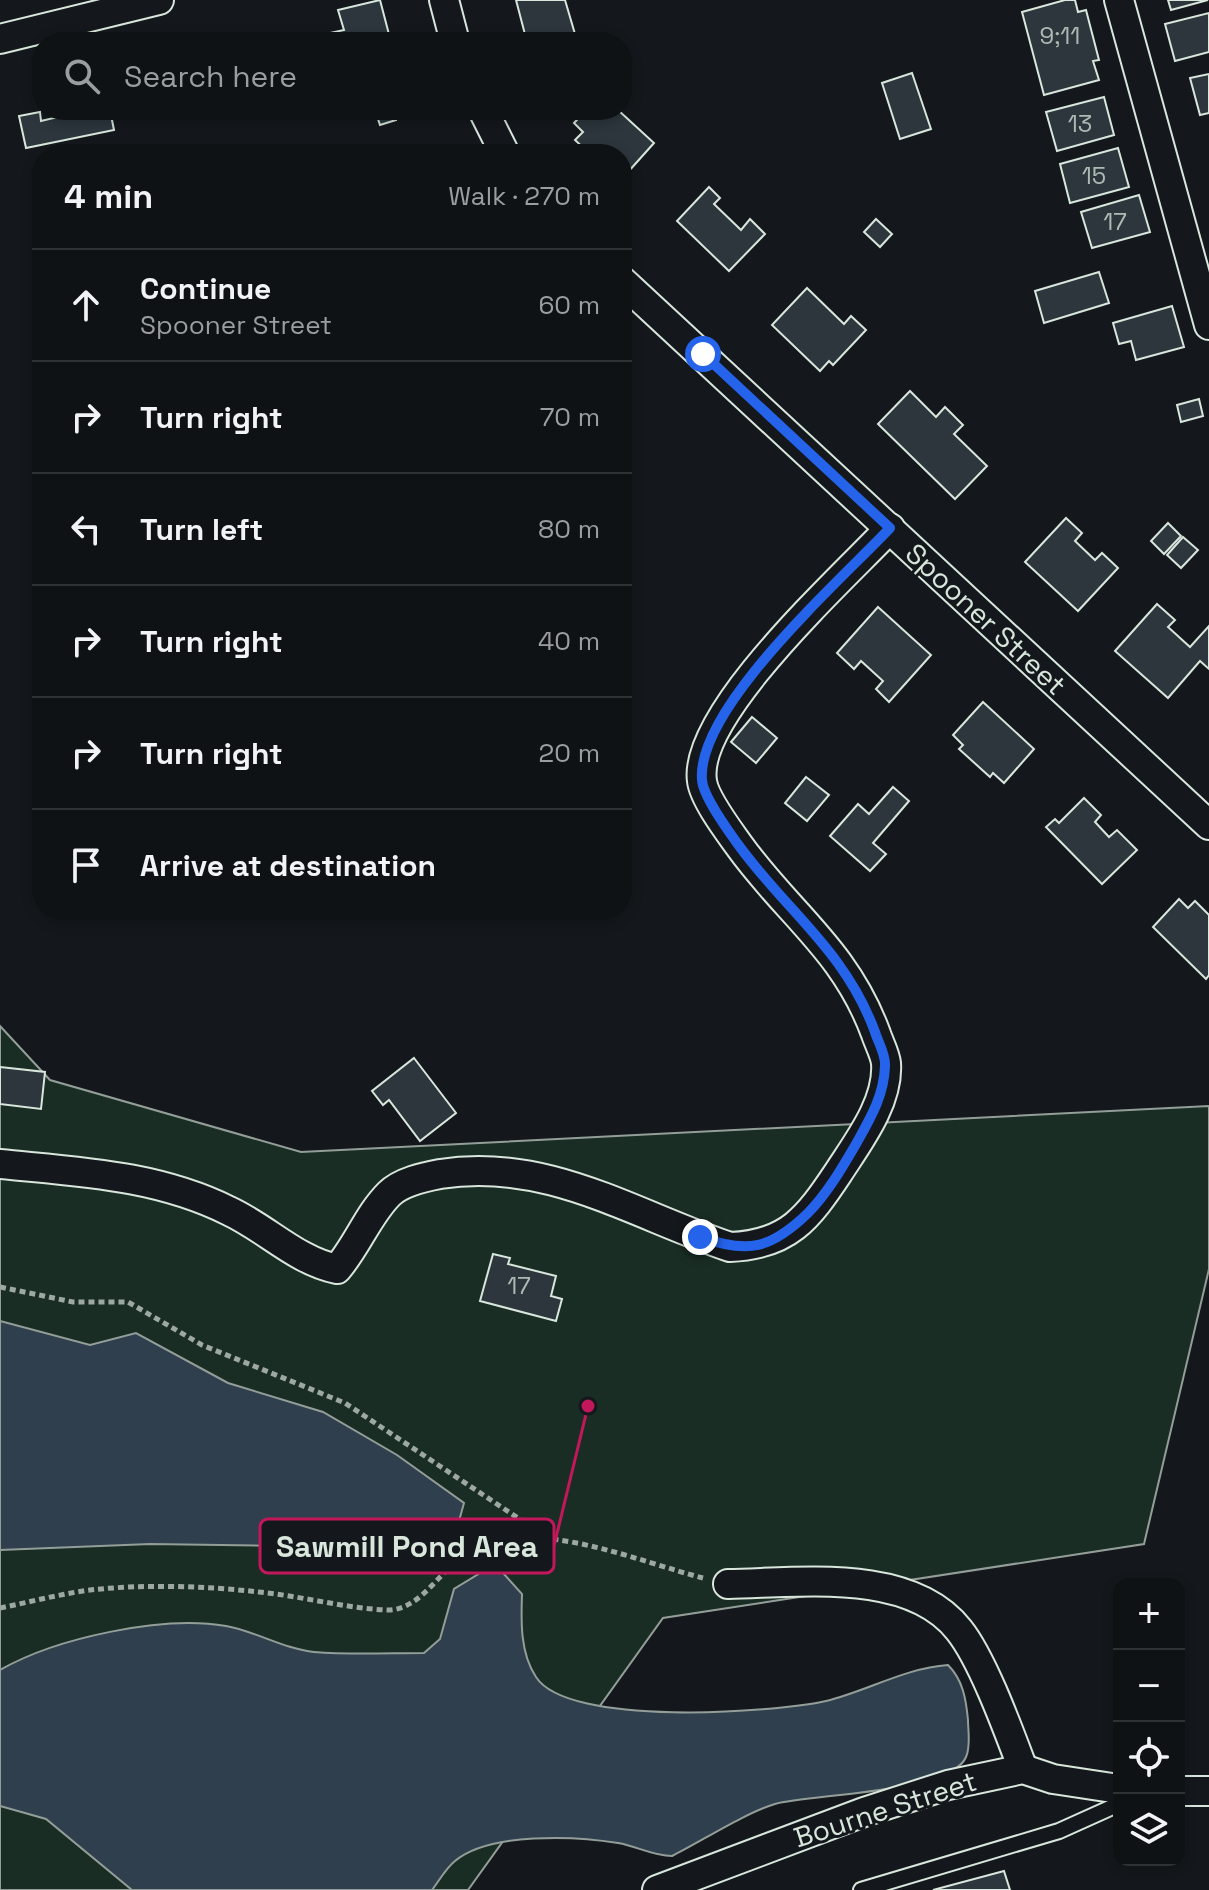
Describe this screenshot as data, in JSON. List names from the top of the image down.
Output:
{
  "streets": {
    "street": ["Spooner Street", "Bourne Street"]
  },
  "places": ["Sawmill Pond Area"],
  "house_numbers": [
    "9;11",
    "13",
    "15",
    "17",
    "17"
  ],
  "page": {
    "search": "Search here",
    "heading": ["4 min", "Walk · 270 m"],
    "list": [
      ["Continue", "Spooner Street", "60 m"],
      ["Turn right", "70 m"],
      ["Turn left", "80 m"],
      ["Turn right", "40 m"],
      ["Turn right", "20 m"],
      "Arrive at destination"
    ],
    "map_buttons": ["+", "−"]
  }
}
